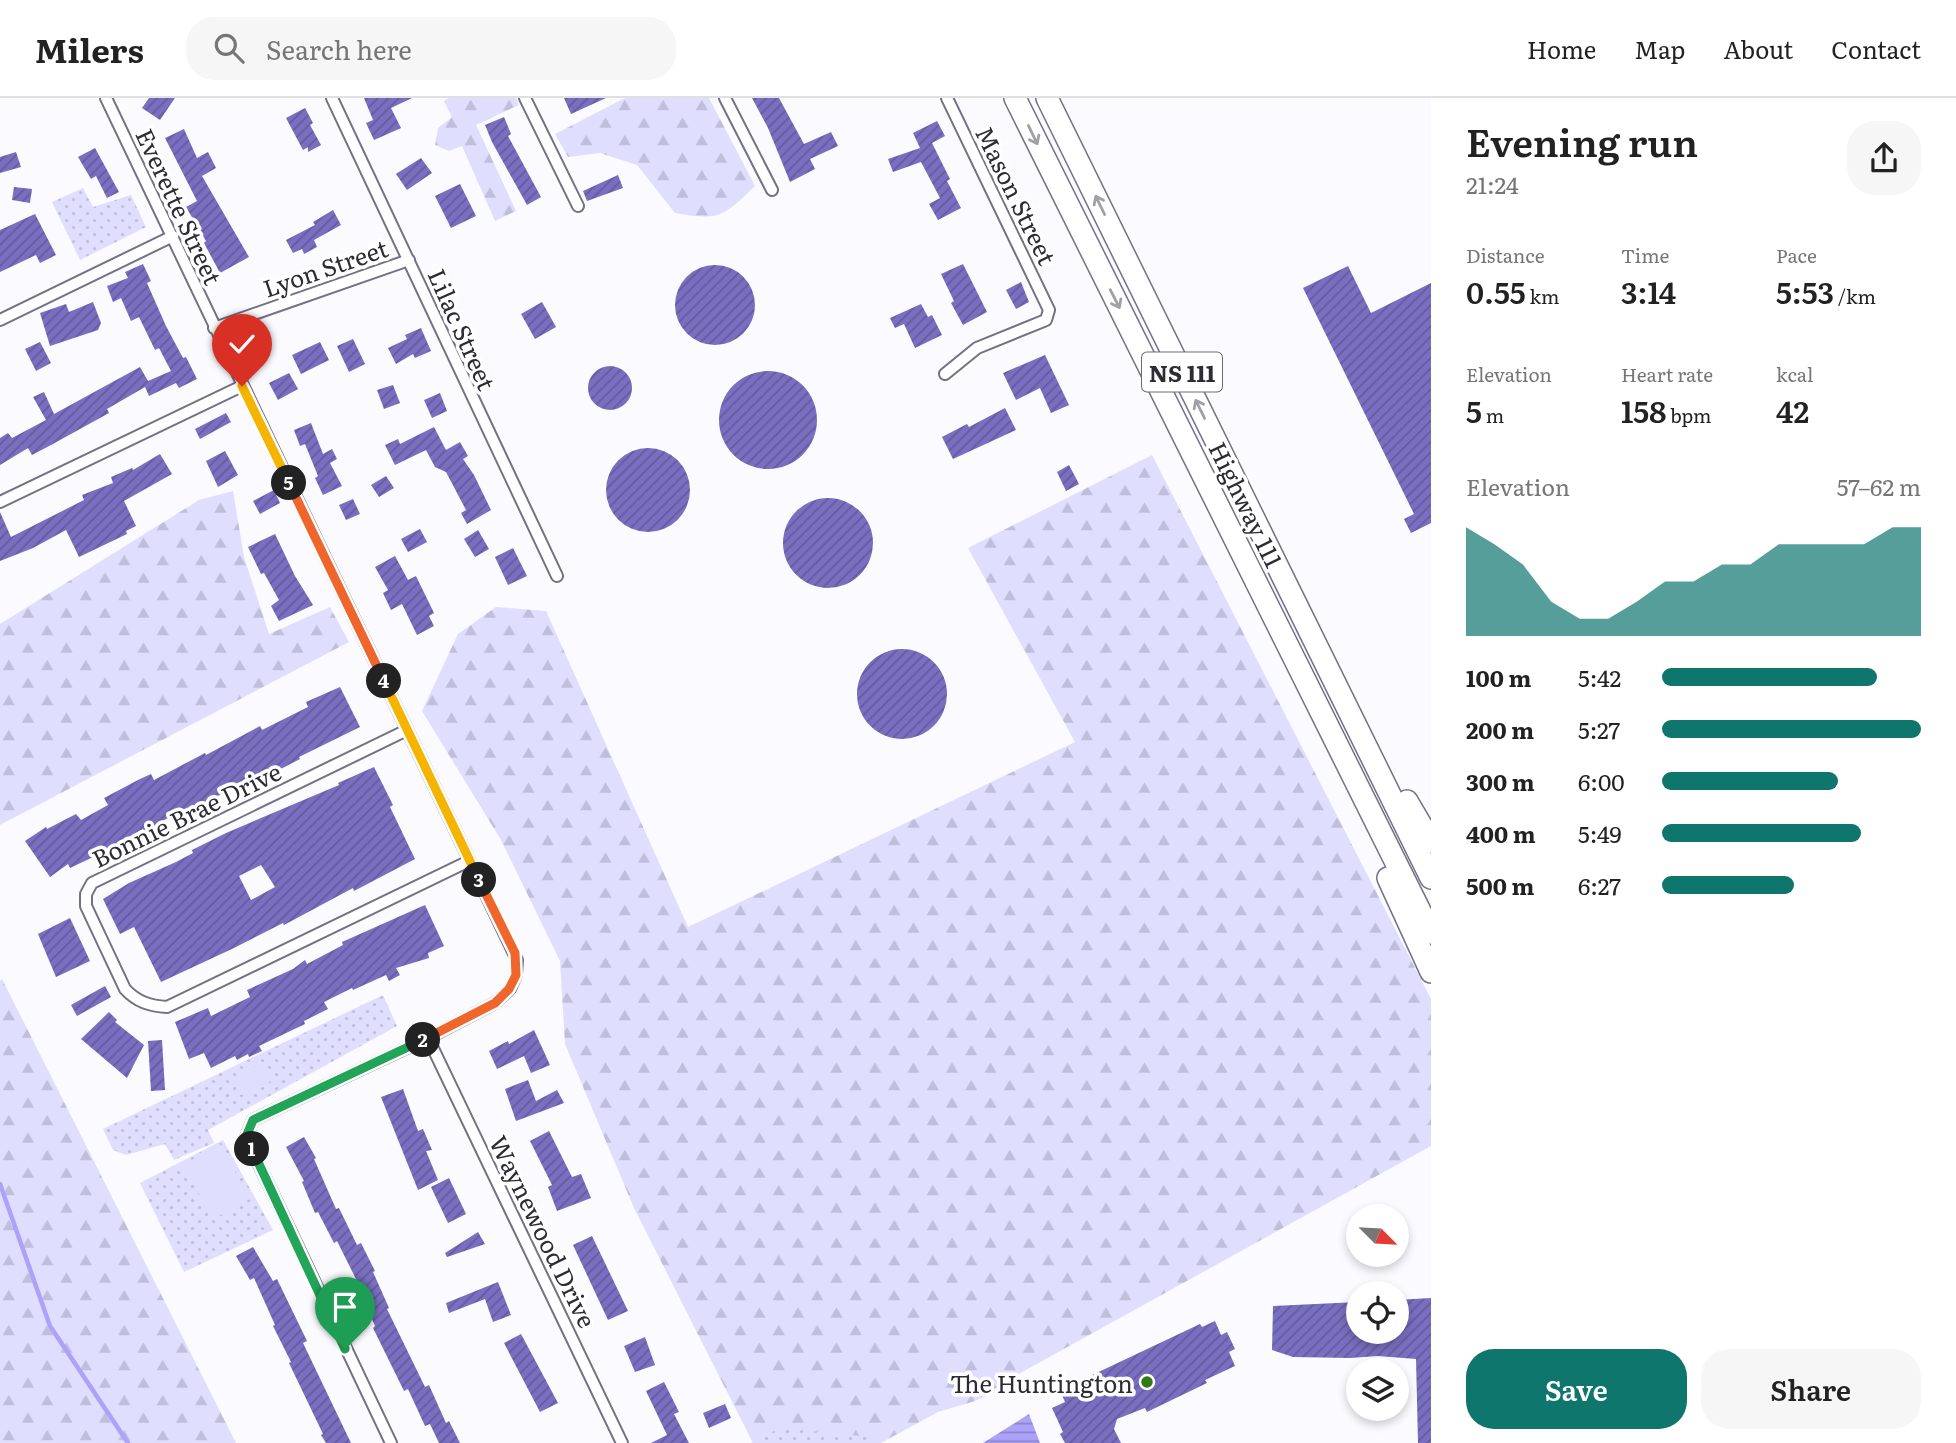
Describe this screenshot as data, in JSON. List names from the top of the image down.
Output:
{
  "streets": {
    "highway": ["NS 111", "Highway 111"],
    "street": [
      "Mason Street",
      "Everette Street",
      "Lyon Street",
      "Lilac Street",
      "Bonnie Brae Drive",
      "Waynewood Drive"
    ]
  },
  "crossings": [
    ["Everette Street", "Lyon Street"],
    ["Everette Street", "Bonnie Brae Drive"],
    ["Everette Street", "Waynewood Drive"],
    ["Lyon Street", "Lilac Street"]
  ],
  "places": ["The Huntington"],
  "north": "bottom right",
  "page": {
    "header": "Milers",
    "search": "Search here",
    "nav": [
      "Home",
      "Map",
      "About",
      "Contact"
    ],
    "heading": ["Evening run", "21:24"],
    "stats": [
      ["Distance", "0.55 km"],
      ["Time", "3:14"],
      ["Pace", "5:53 /km"],
      ["Elevation", "5 m"],
      ["Heart rate", "158 bpm"],
      ["kcal", "42"]
    ],
    "chart": ["Elevation", "57–62 m"],
    "pins": [
      "5",
      "4",
      "3",
      "2",
      "1"
    ],
    "list": [
      {
        "name": "100 m",
        "note": "5:42"
      },
      {
        "name": "200 m",
        "note": "5:27"
      },
      {
        "name": "300 m",
        "note": "6:00"
      },
      {
        "name": "400 m",
        "note": "5:49"
      },
      {
        "name": "500 m",
        "note": "6:27"
      }
    ],
    "buttons": ["Save", "Share"]
  }
}
